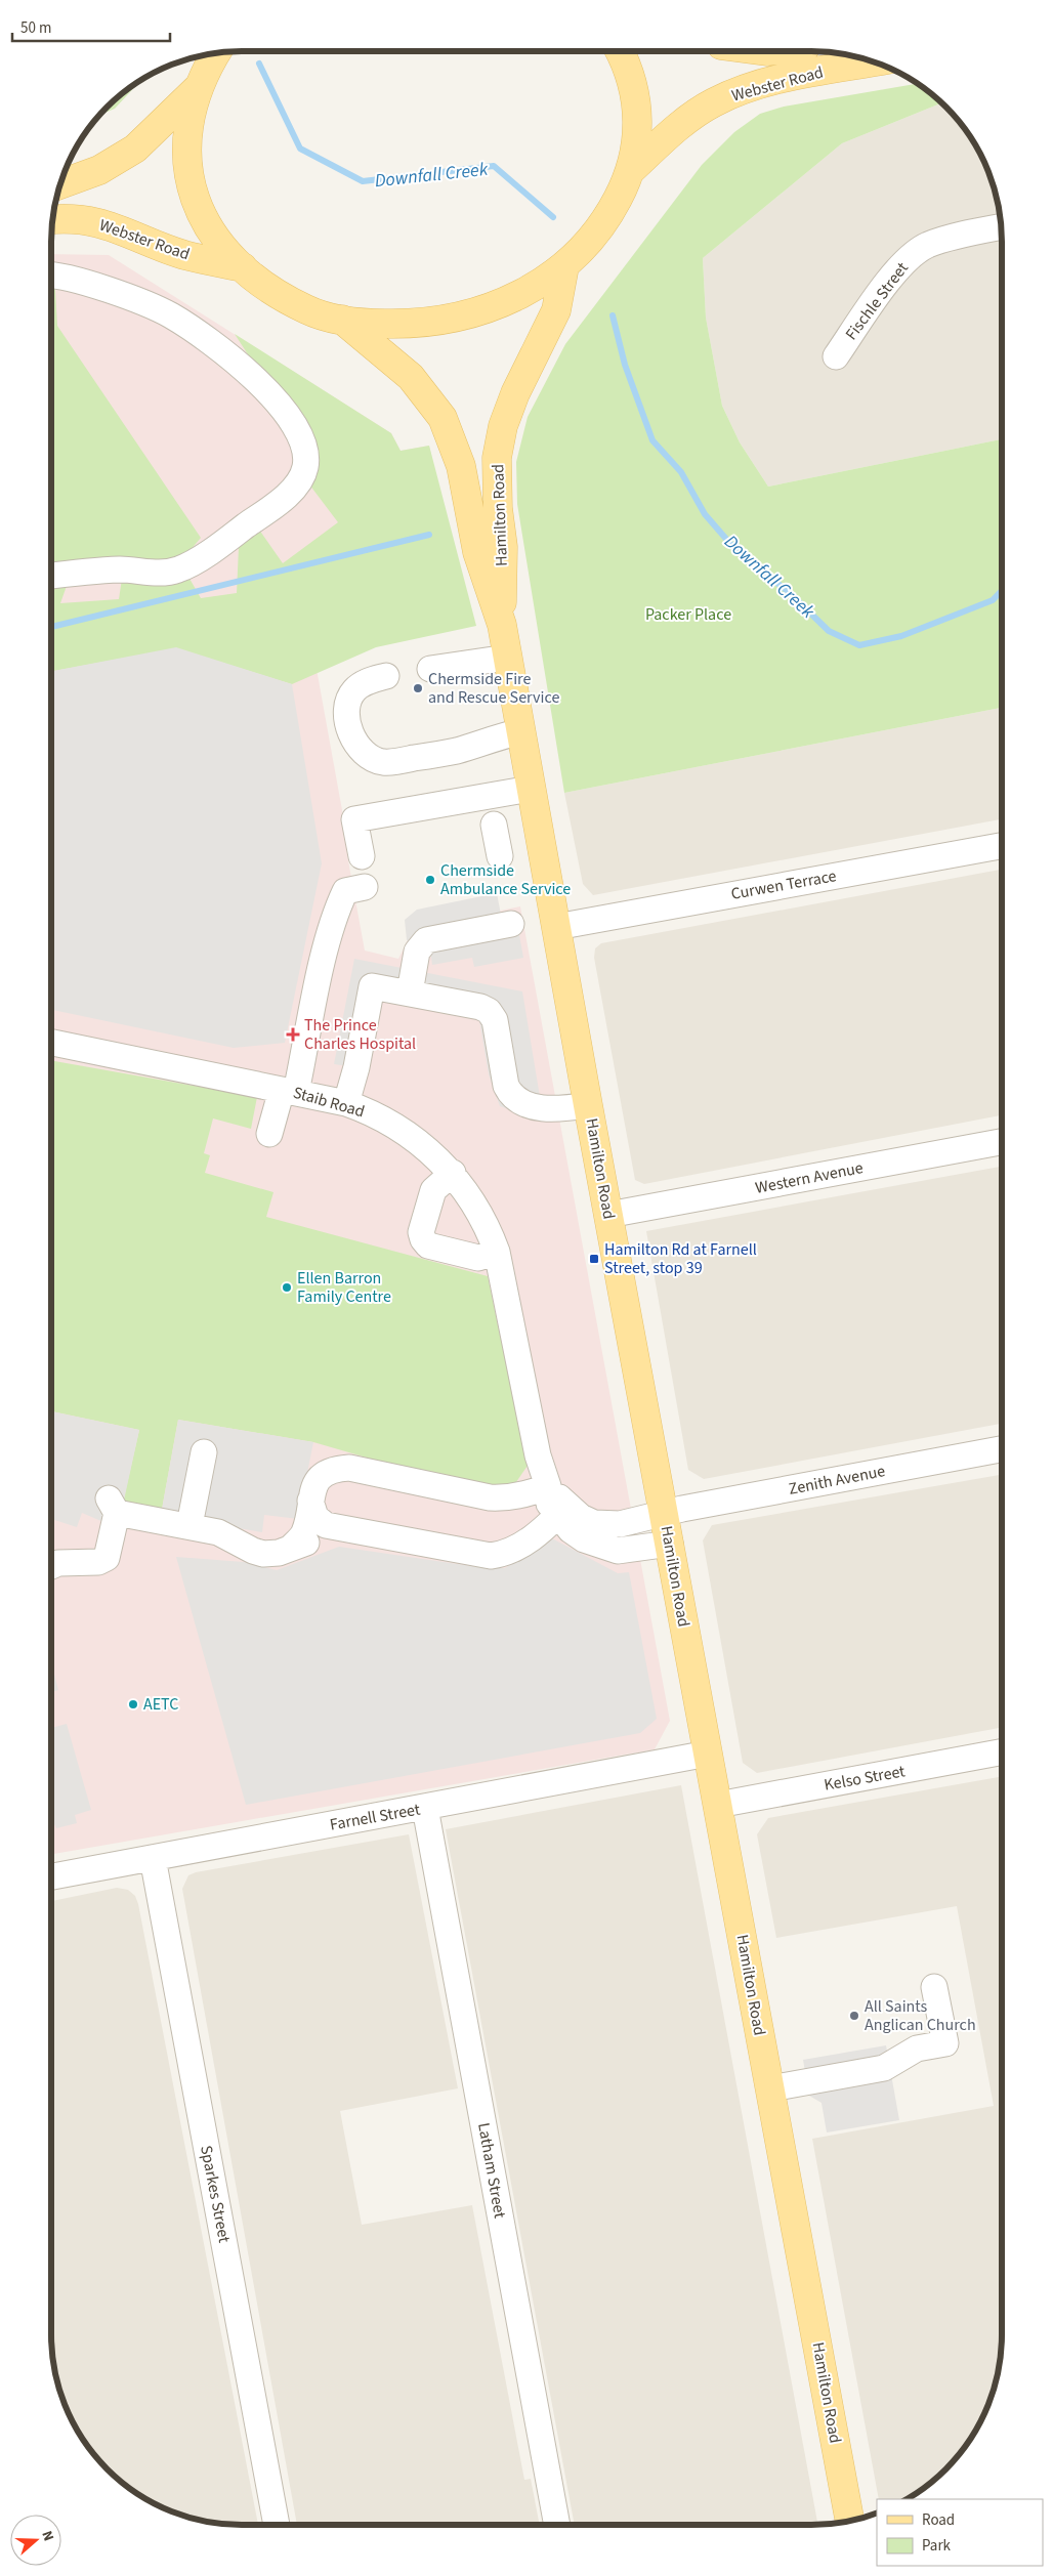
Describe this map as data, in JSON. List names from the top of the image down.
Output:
{
  "streets": {
    "main road": ["Webster Road", "Hamilton Road"],
    "street": [
      "Fischle Street",
      "Curwen Terrace",
      "Staib Road",
      "Western Avenue",
      "Zenith Avenue",
      "Kelso Street",
      "Farnell Street",
      "Latham Street",
      "Sparkes Street"
    ]
  },
  "crossings": [
    ["Hamilton Road", "Curwen Terrace"],
    ["Hamilton Road", "Staib Road"],
    ["Hamilton Road", "Western Avenue"],
    ["Hamilton Road", "Zenith Avenue"],
    ["Hamilton Road", "Kelso Street"],
    ["Hamilton Road", "Farnell Street"],
    ["Staib Road", "Zenith Avenue"],
    ["Farnell Street", "Latham Street"],
    ["Farnell Street", "Sparkes Street"]
  ],
  "water": ["Downfall Creek"],
  "parks": ["Packer Place"],
  "places": {
    "other": [
      "Chermside Fire and Rescue Service",
      "Chermside Ambulance Service",
      "Ellen Barron Family Centre",
      "AETC",
      "All Saints Anglican Church"
    ],
    "health": ["The Prince Charles Hospital"],
    "transit": ["Hamilton Rd at Farnell Street, stop 39"]
  },
  "legend": ["Road", "Park"],
  "scale_bar": "50 m",
  "north": "right"
}
